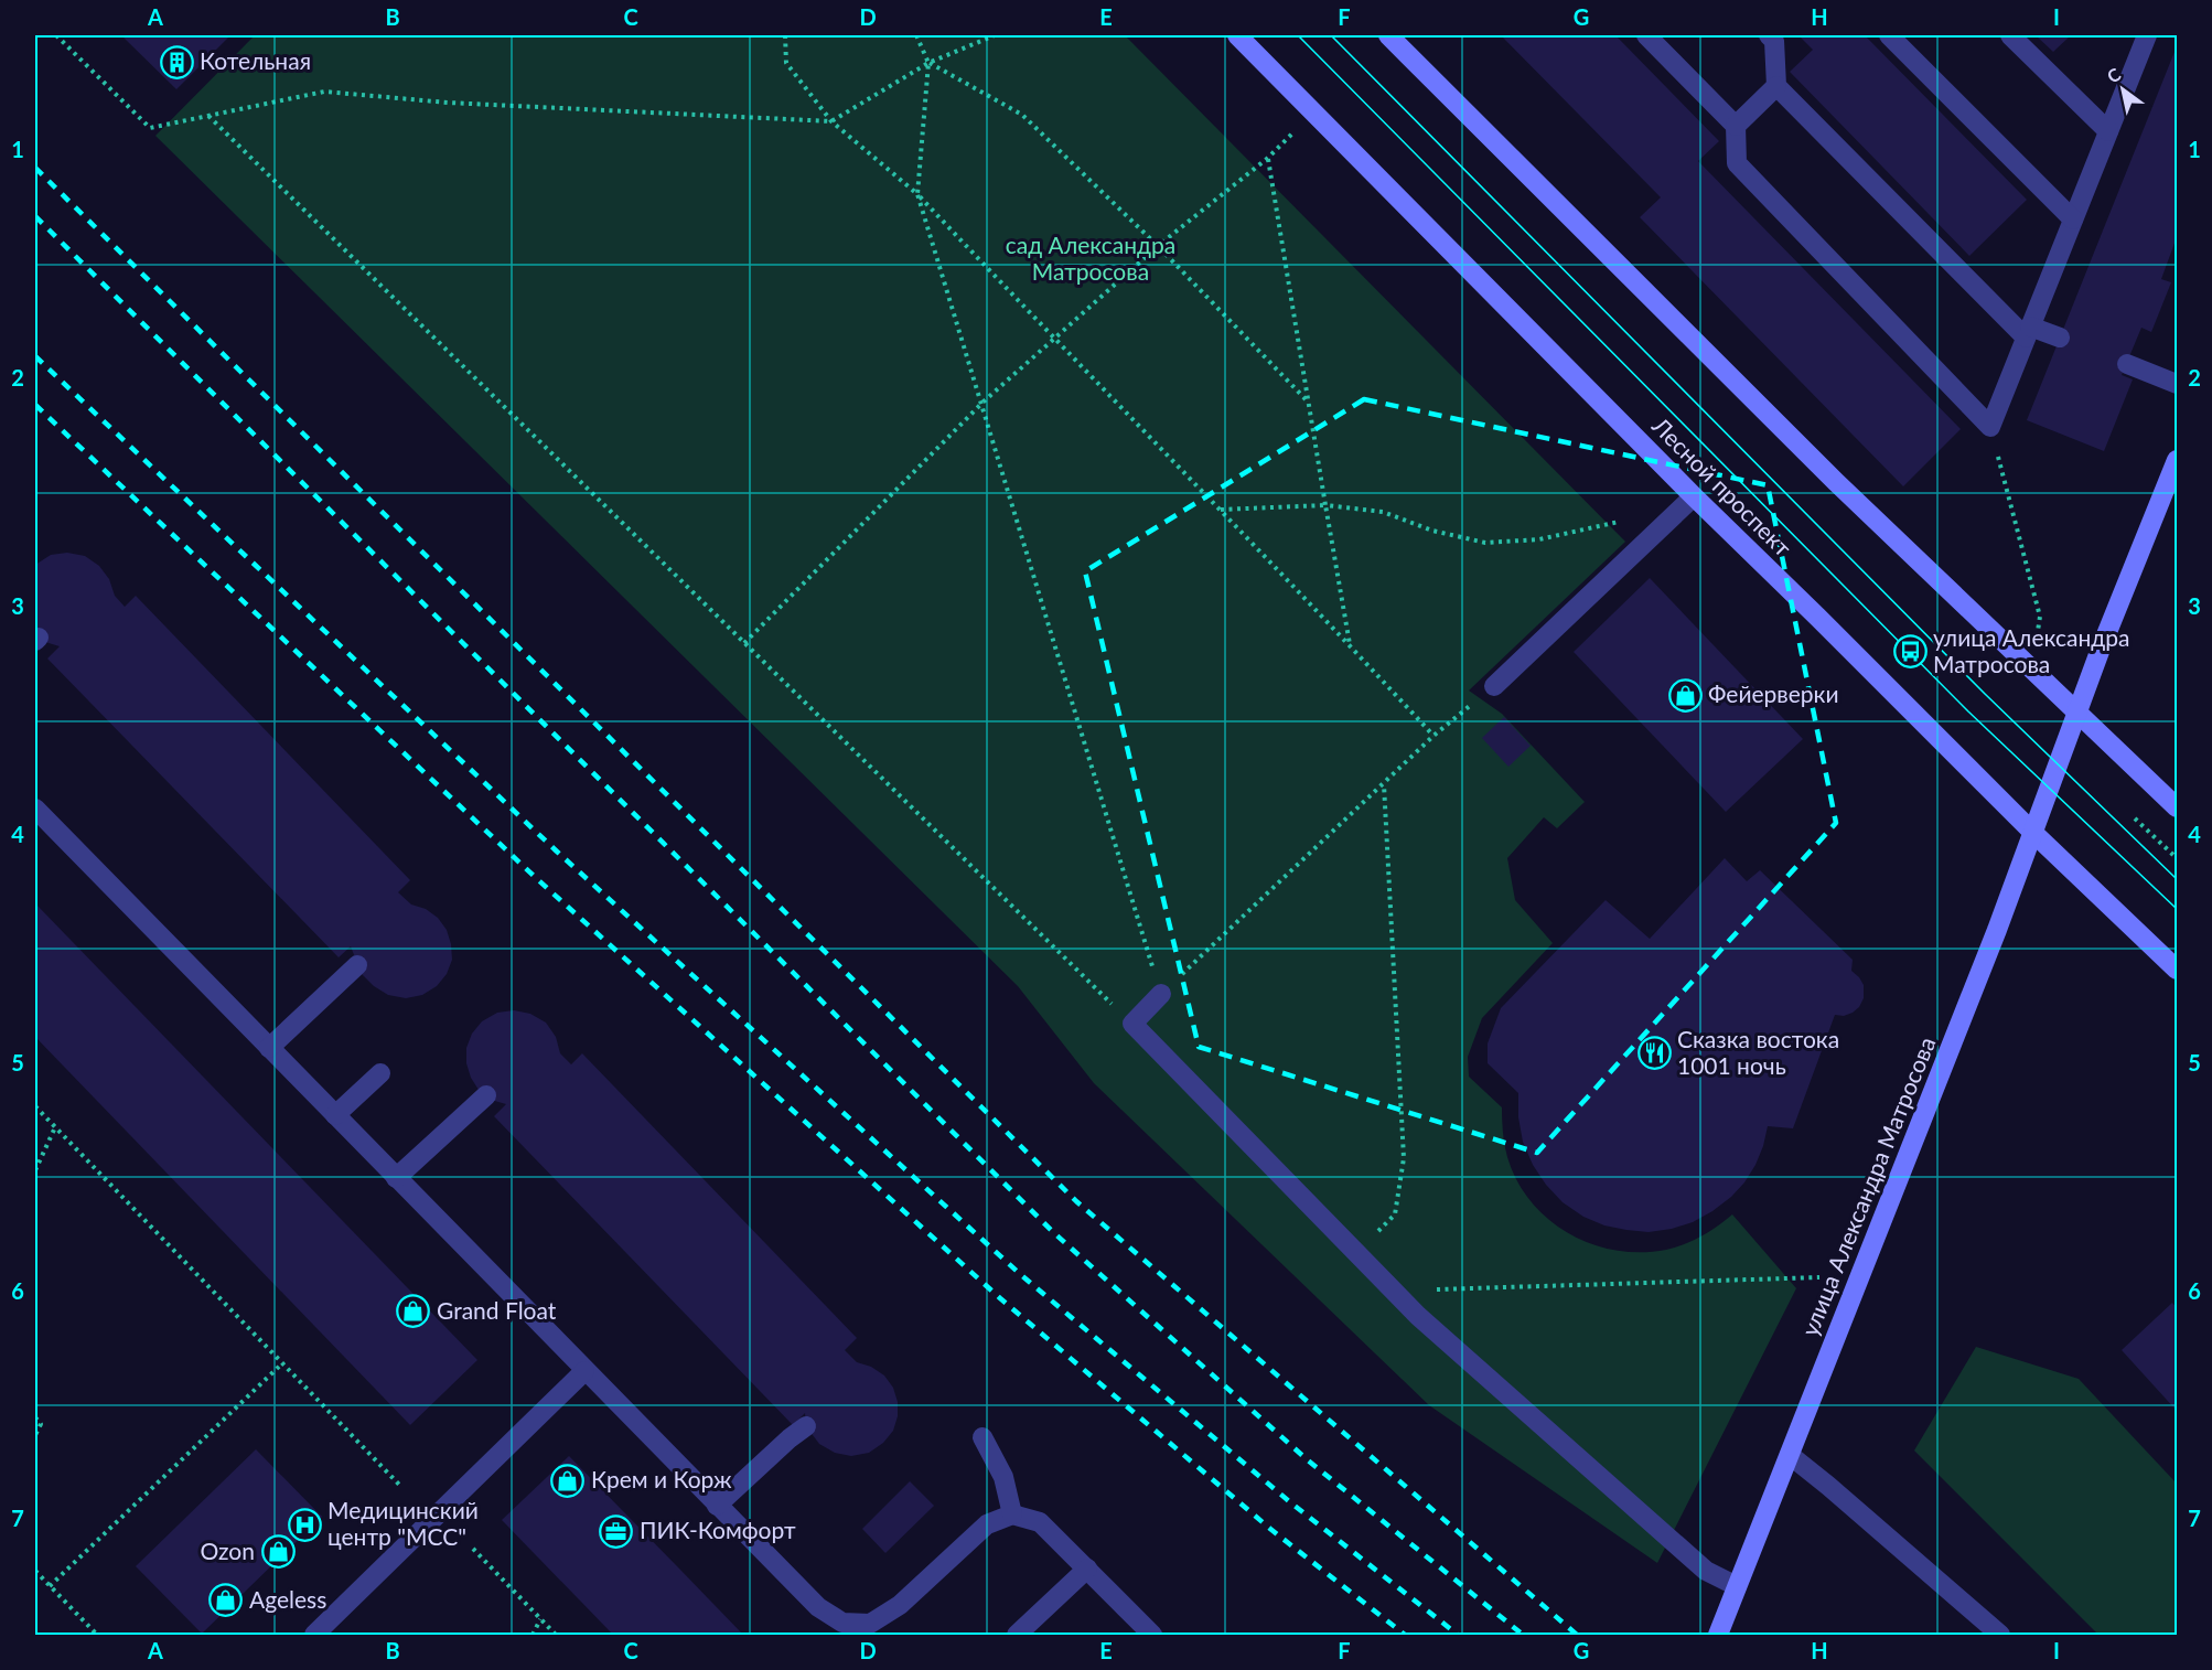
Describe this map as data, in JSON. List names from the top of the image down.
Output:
{
  "streets": {
    "main road": ["Лесной проспект", "улица Александра Матросова"]
  },
  "crossings": [
    ["Лесной проспект", "улица Александра Матросова"]
  ],
  "parks": ["cад Александра Матросова"],
  "places": {
    "building": ["Котельная"],
    "bus stop": ["улица Александра Матросова"],
    "shop": [
      "Фейерверки",
      "Grand Float",
      "Крем и Корж",
      "Ozon",
      "Ageless"
    ],
    "restaurant": ["Сказка востока 1001 ночь"],
    "hospital": ["Медицинский центр \"МСС\""],
    "office": ["ПИК-Комфорт"]
  },
  "north": "top left",
  "grid": {
    "columns": [
      "A",
      "B",
      "C",
      "D",
      "E",
      "F",
      "G",
      "H",
      "I"
    ],
    "rows": [
      "1",
      "2",
      "3",
      "4",
      "5",
      "6",
      "7"
    ]
  }
}
